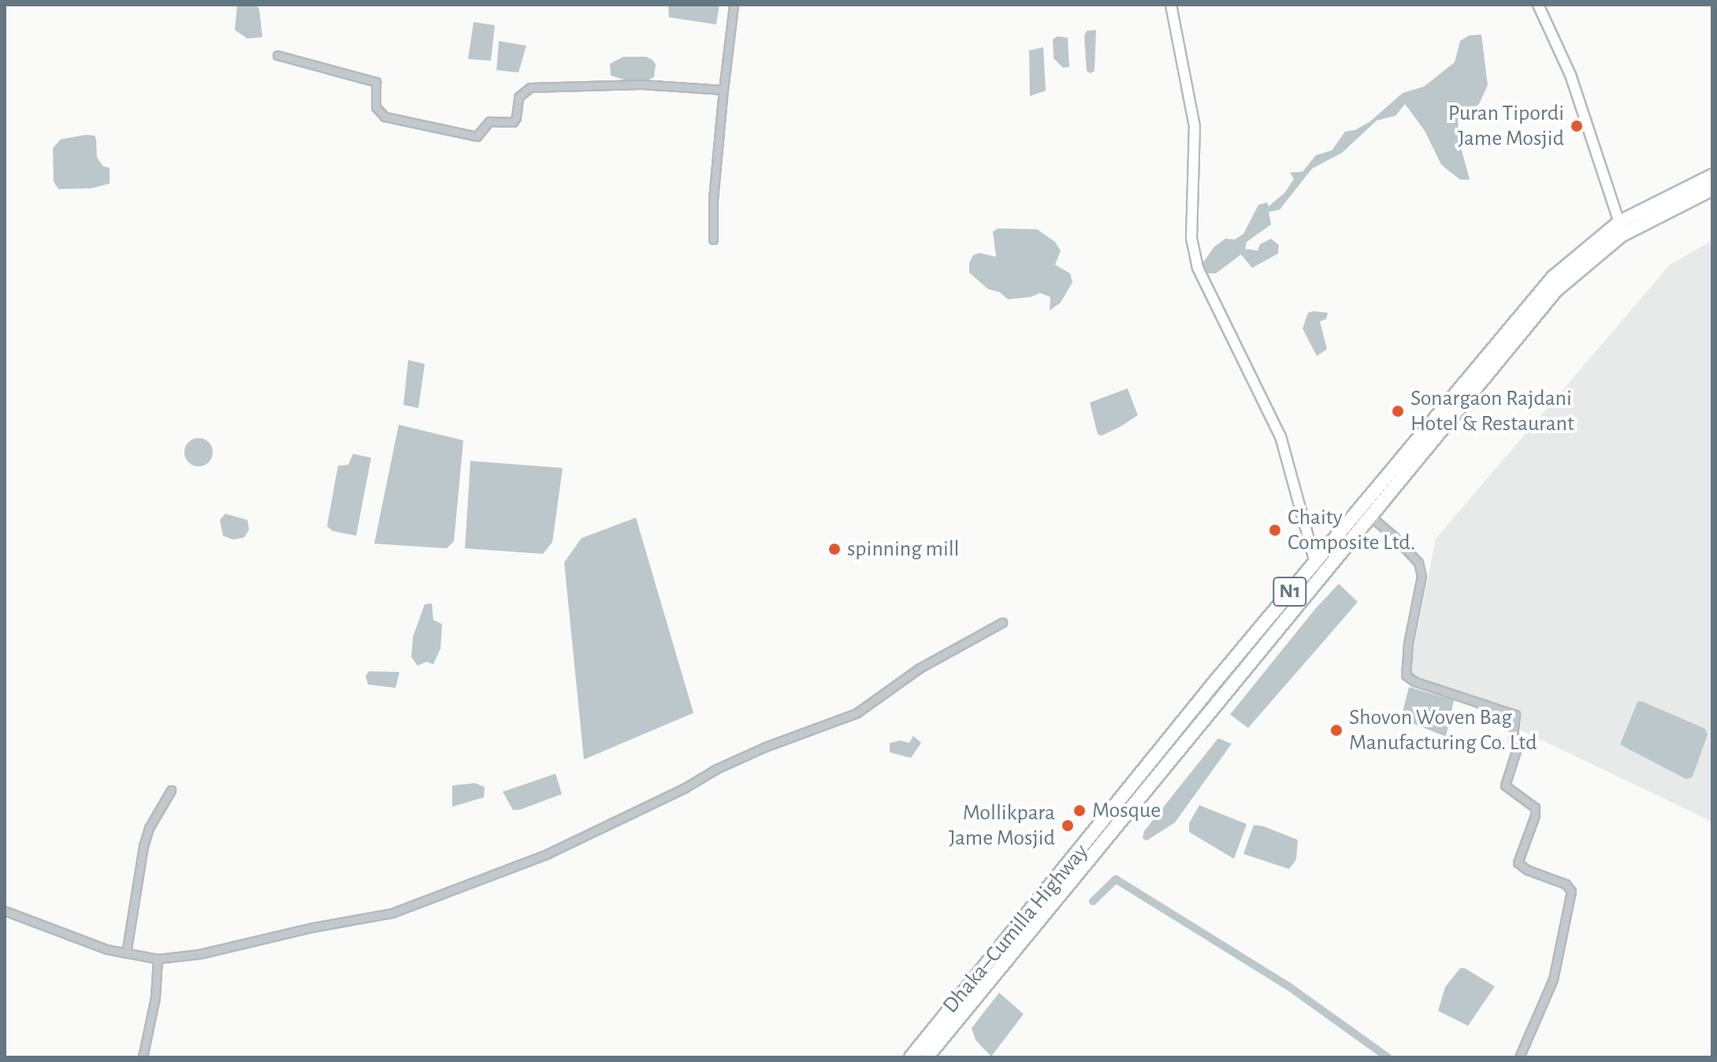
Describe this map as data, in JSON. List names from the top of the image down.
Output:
{
  "streets": {
    "highway": ["N1", "Dhaka–Cumilla Highway"]
  },
  "places": [
    "Puran Tipordi Jame Mosjid",
    "Sonargaon Rajdani Hotel & Restaurant",
    "Chaity Composite Ltd.",
    "spinning mill",
    "Shovon Woven Bag Manufacturing Co. Ltd",
    "Mosque",
    "Mollikpara Jame Mosjid"
  ]
}
